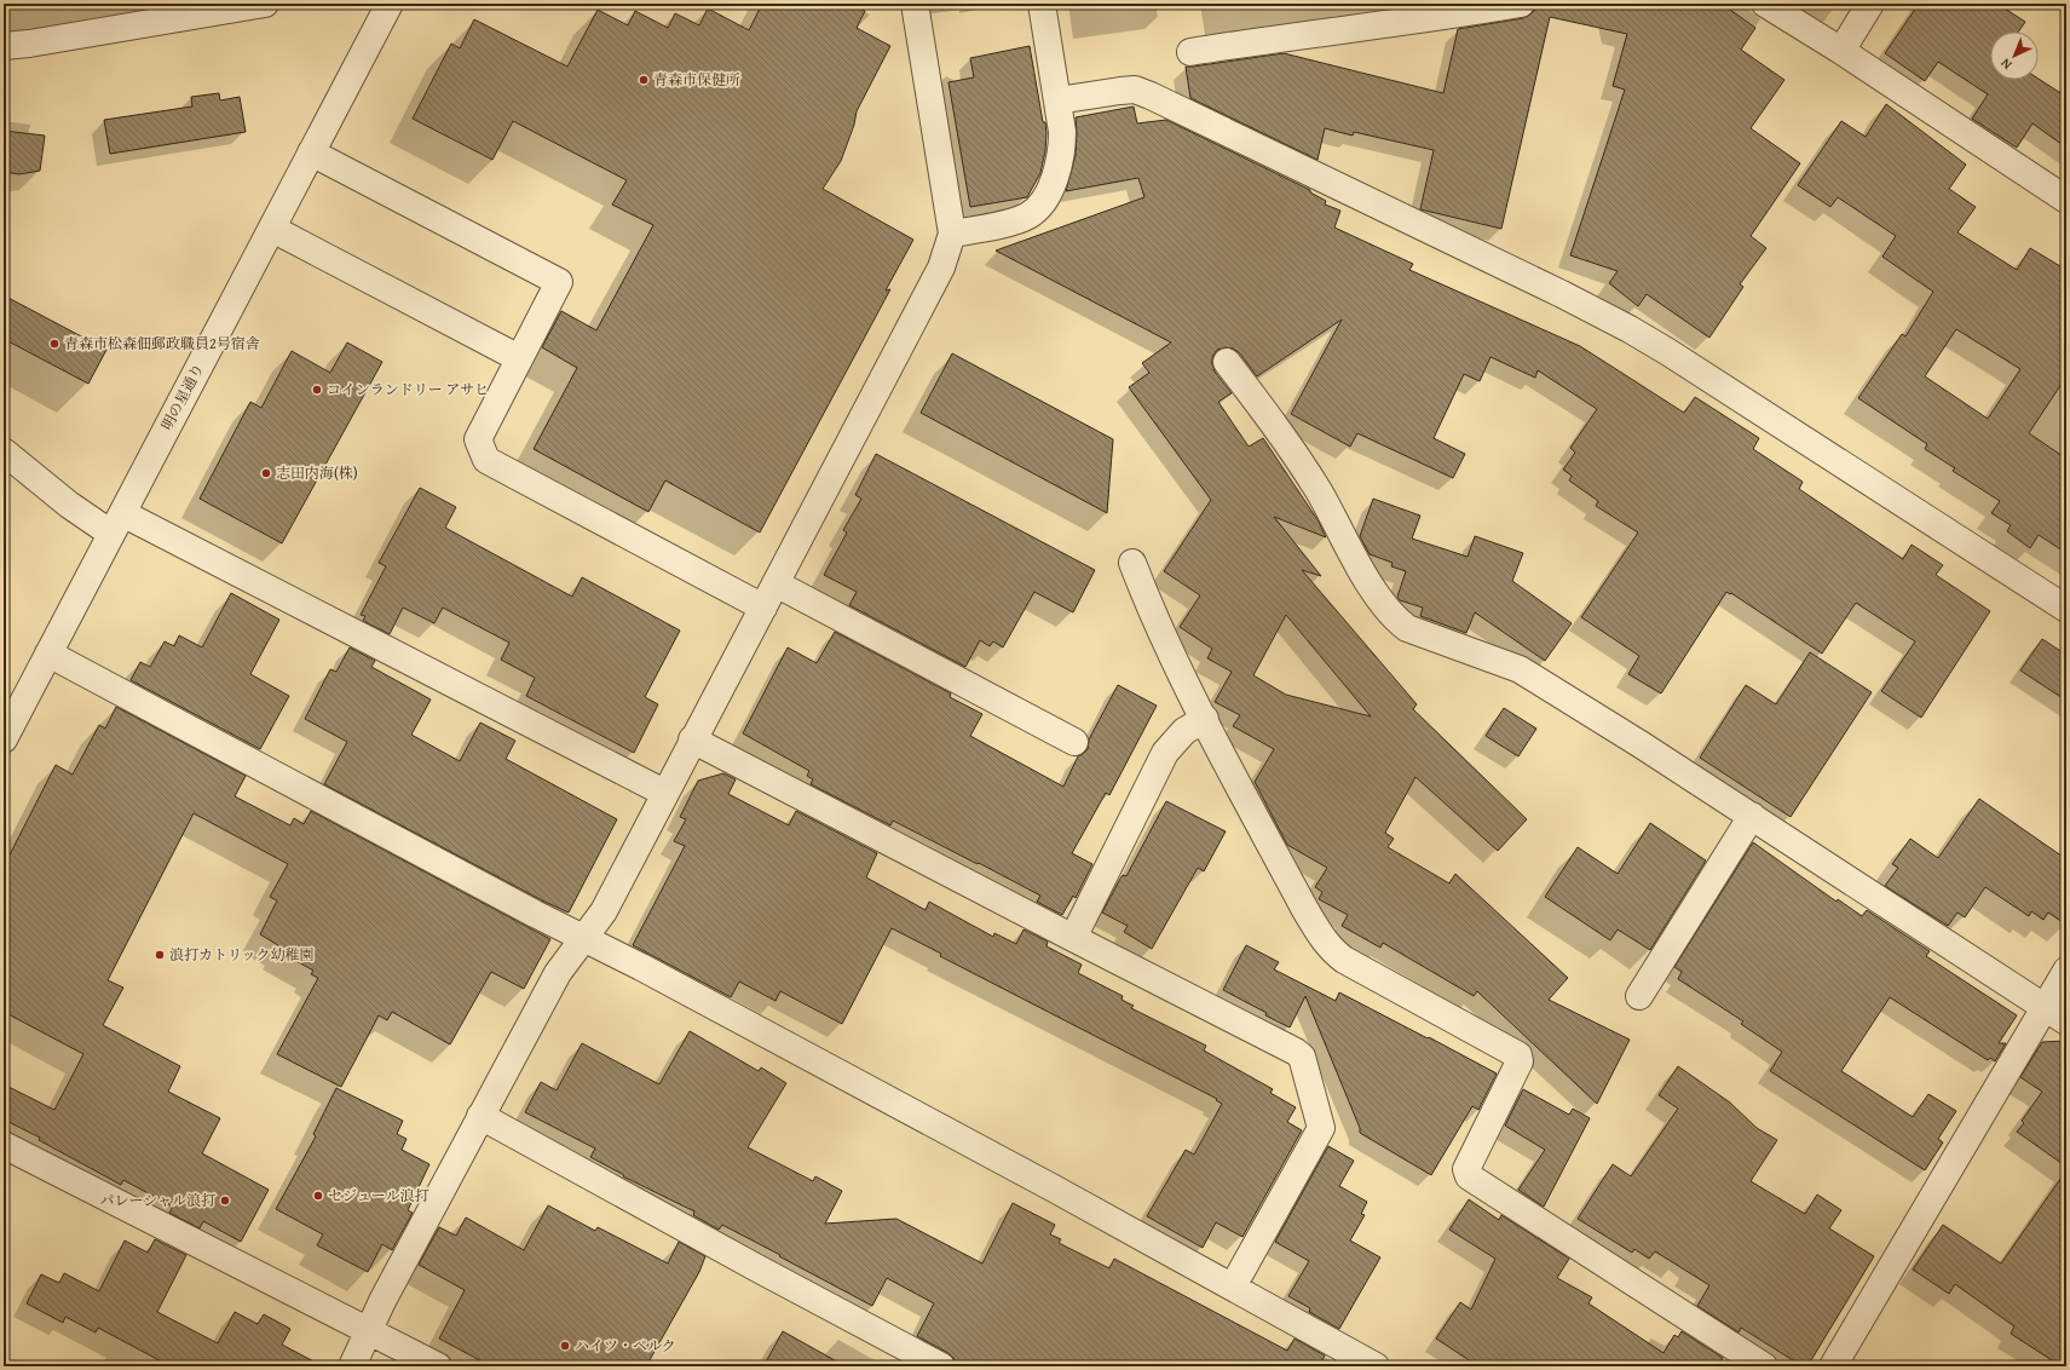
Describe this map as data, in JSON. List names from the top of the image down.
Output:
{
  "streets": {
    "street": ["明の星通り"]
  },
  "places": [
    "青森市保健所",
    "青森市松森佃郵政職員2号宿舎",
    "コインランドリー アサヒ",
    "志田内海(株)",
    "浪打カトリック幼稚園",
    "セジュール浪打",
    "パレーシャル浪打",
    "ハイツ・ベルク"
  ],
  "north": "bottom left"
}
